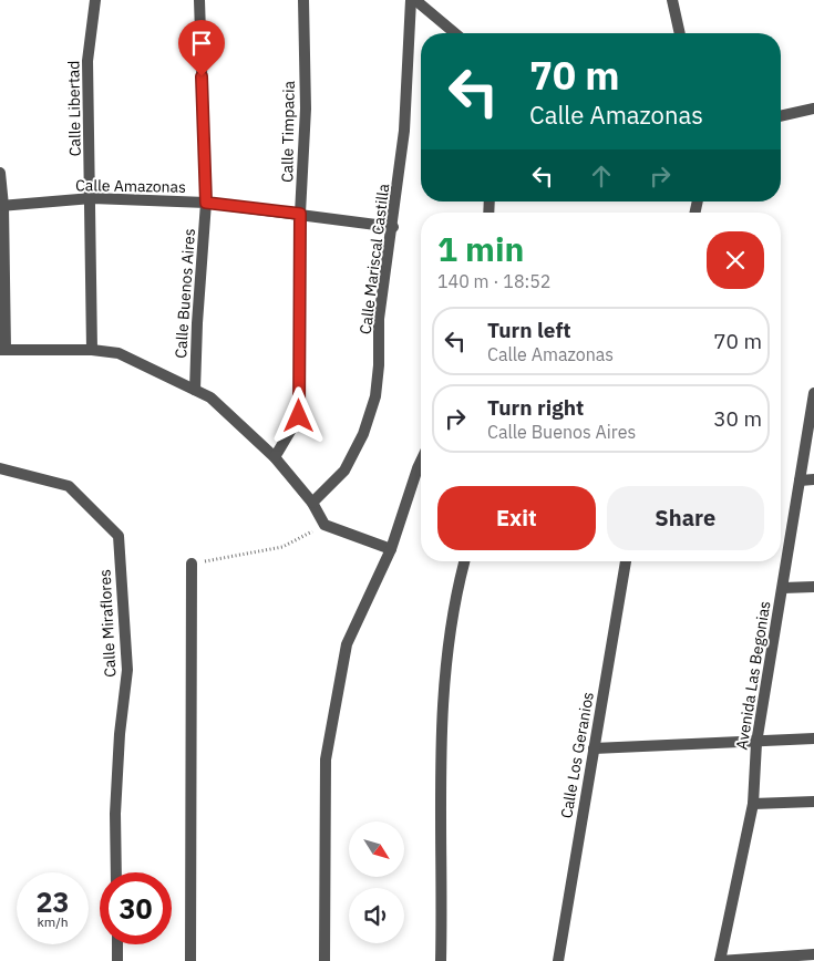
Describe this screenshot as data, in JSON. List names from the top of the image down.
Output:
{
  "streets": {
    "street": [
      "Calle Libertad",
      "Calle Timpacia",
      "Calle Amazonas",
      "Calle Mariscal Castilla",
      "Calle Buenos Aires",
      "Calle Miraflores",
      "Avenida Las Begonias",
      "Calle Los Geranios"
    ]
  },
  "crossings": [
    ["Calle Libertad", "Calle Amazonas"],
    ["Calle Timpacia", "Calle Amazonas"],
    ["Calle Amazonas", "Calle Mariscal Castilla"],
    ["Calle Amazonas", "Calle Buenos Aires"]
  ],
  "north": "bottom right",
  "page": {
    "turn": ["70 m", "Calle Amazonas"],
    "heading": ["1 min", "140 m · 18:52"],
    "list": [
      {
        "name": "Turn left",
        "note": "Calle Amazonas",
        "value": "70 m"
      },
      {
        "name": "Turn right",
        "note": "Calle Buenos Aires",
        "value": "30 m"
      }
    ],
    "buttons": ["Exit", "Share"],
    "speed": "23 km/h",
    "limit": "30"
  }
}
